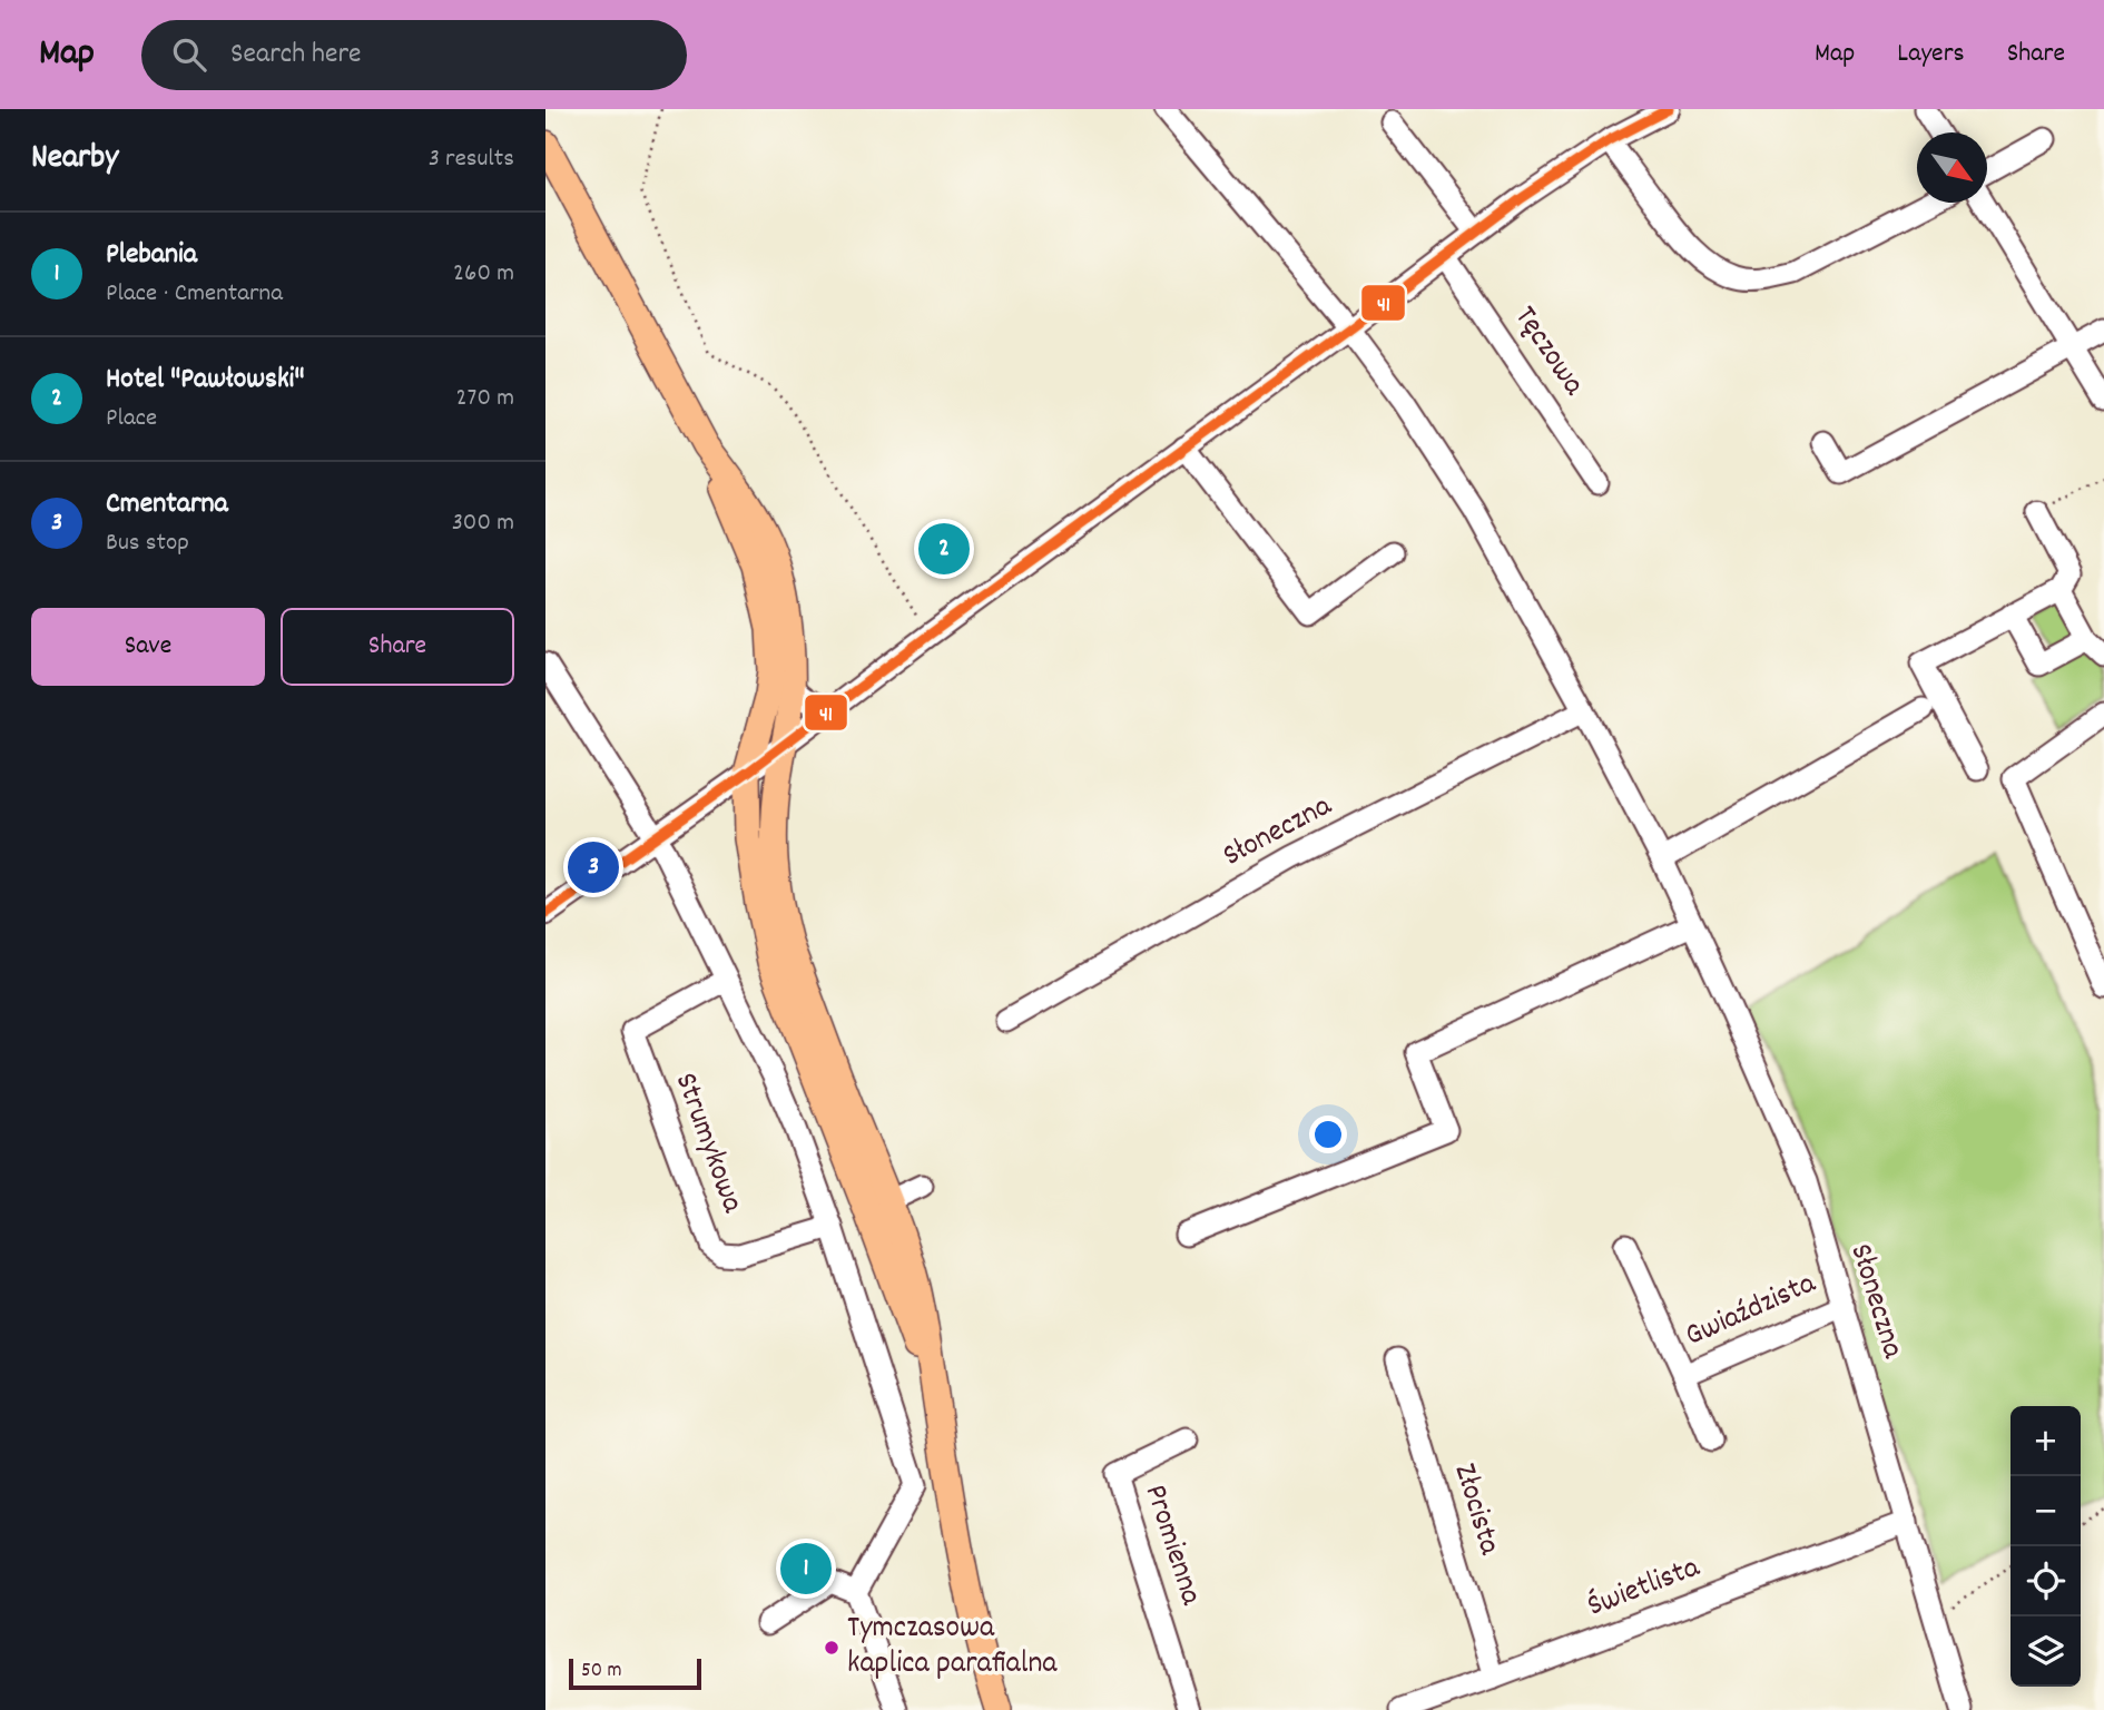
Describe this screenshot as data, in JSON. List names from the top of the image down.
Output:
{
  "streets": {
    "street": [
      "Tęczowa",
      "Słoneczna",
      "Strumykowa",
      "Gwiaździsta",
      "Złocista",
      "Promienna",
      "Świetlista"
    ]
  },
  "crossings": [
    ["Słoneczna", "Gwiaździsta"],
    ["Słoneczna", "Świetlista"],
    ["Złocista", "Świetlista"]
  ],
  "places": ["Tymczasowa kaplica parafialna"],
  "lines": ["transit line 41"],
  "scale_bar": "50 m",
  "north": "bottom right",
  "page": {
    "header": "Map",
    "search": "Search here",
    "nav": ["Map", "Layers", "Share"],
    "heading": ["Nearby", "3 results"],
    "list": [
      {
        "mark": "1",
        "name": "Plebania",
        "note": "Place · Cmentarna",
        "value": "260 m"
      },
      {
        "mark": "2",
        "name": "Hotel \"Pawłowski\"",
        "note": "Place",
        "value": "270 m"
      },
      {
        "mark": "3",
        "name": "Cmentarna",
        "note": "Bus stop",
        "value": "300 m"
      }
    ],
    "pins": ["2", "3", "1"],
    "buttons": ["Save", "Share"],
    "map_buttons": ["+", "−"],
    "scale": "50 m"
  }
}
